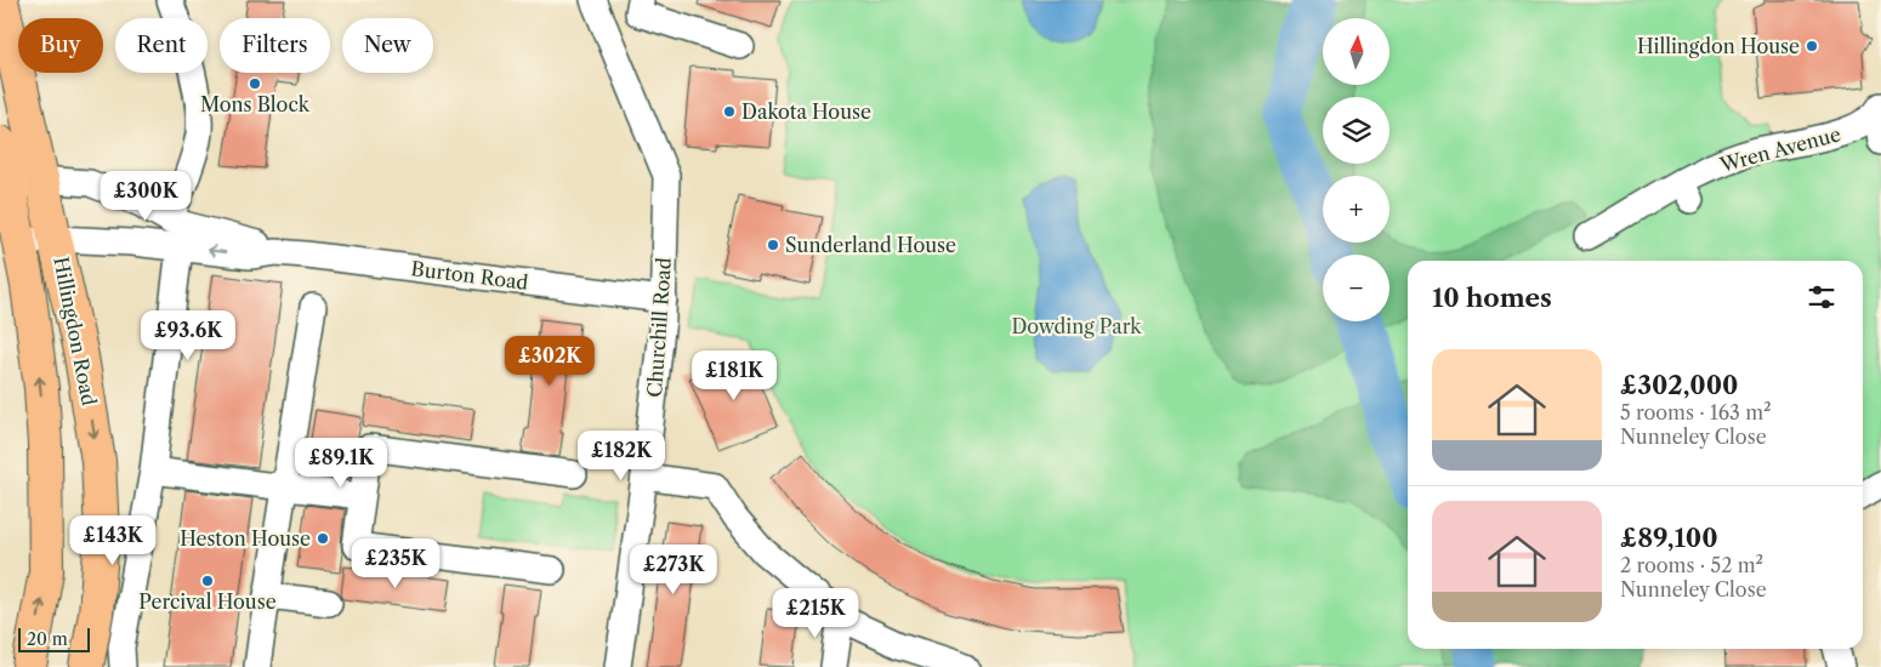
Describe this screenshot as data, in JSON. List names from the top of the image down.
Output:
{
  "streets": {
    "main road": ["Hillingdon Road"],
    "street": ["Wren Avenue", "Burton Road", "Churchill Road"]
  },
  "crossings": [
    ["Burton Road", "Churchill Road"],
    ["Burton Road", "Hillingdon Road"]
  ],
  "parks": ["Dowding Park"],
  "places": [
    "Hillingdon House",
    "Mons Block",
    "Dakota House",
    "Sunderland House",
    "Heston House",
    "Percival House"
  ],
  "scale_bar": "20 m",
  "north": "top",
  "page": {
    "map_buttons": ["+", "−"],
    "chip": [
      "Buy",
      "Rent",
      "Filters",
      "New"
    ],
    "price": [
      "£300K",
      "£93.6K",
      "£302K",
      "£181K",
      "£182K",
      "£89.1K",
      "£143K",
      "£235K",
      "£273K",
      "£215K"
    ],
    "heading": "10 homes",
    "list": [
      {
        "name": "£302,000",
        "note": "5 rooms · 163 m² · Nunneley Close"
      },
      {
        "name": "£89,100",
        "note": "2 rooms · 52 m² · Nunneley Close"
      }
    ],
    "scale": "20 m"
  }
}
